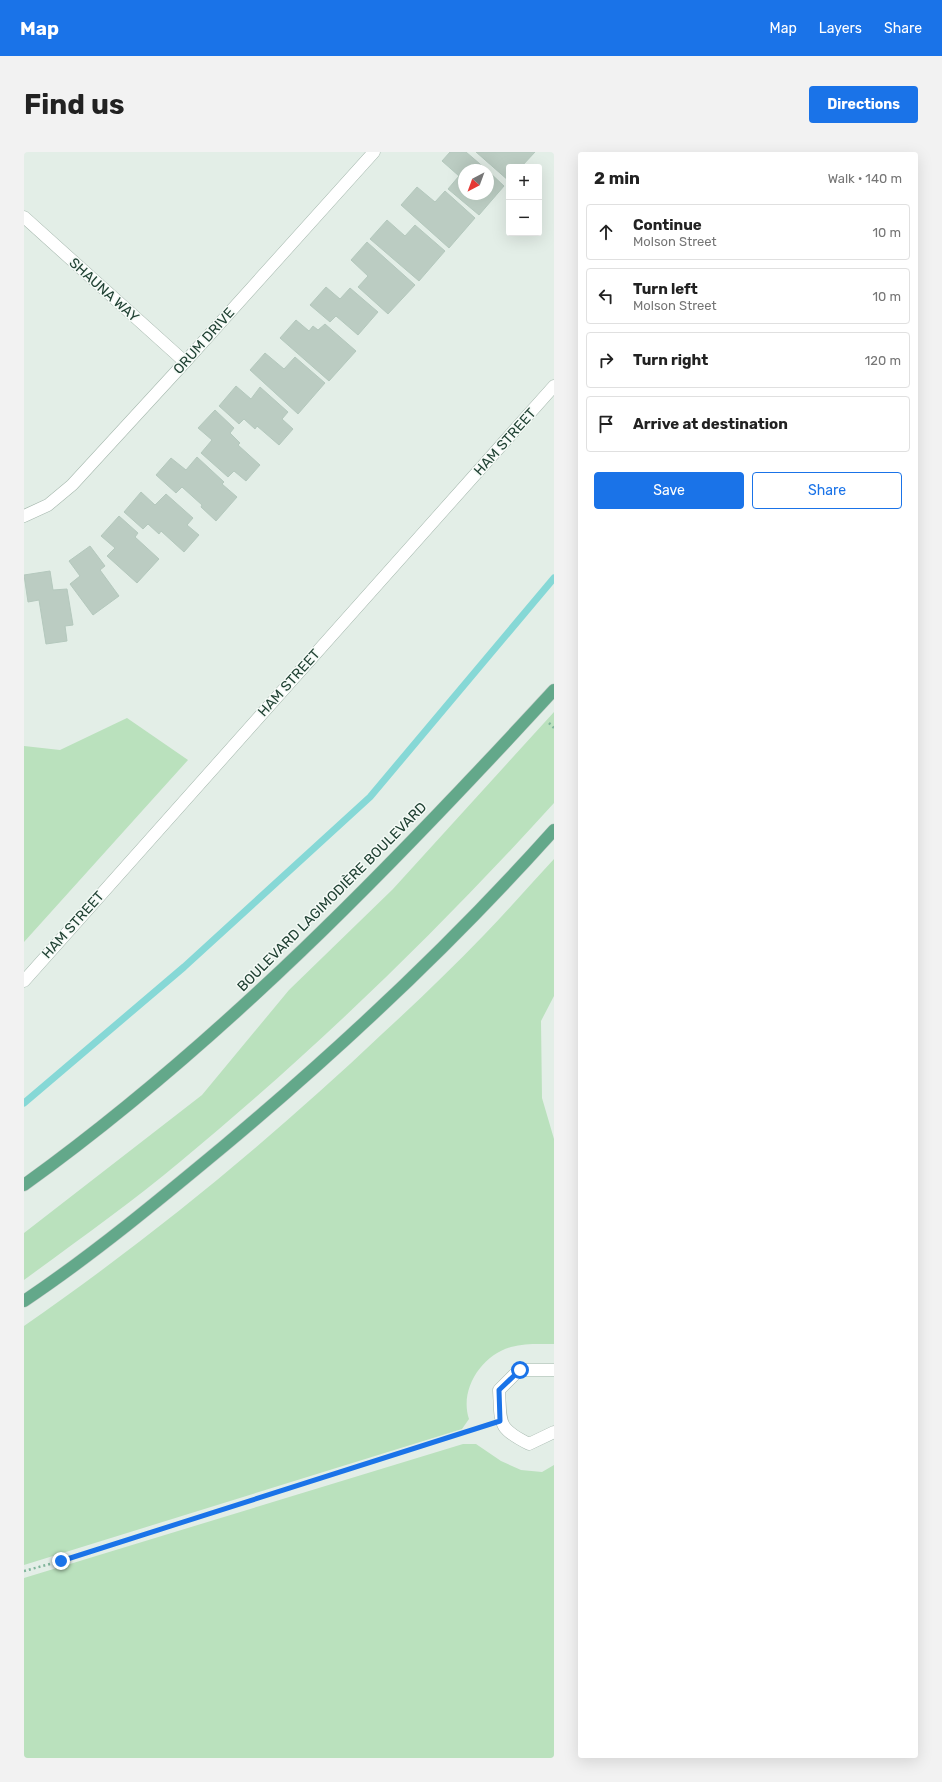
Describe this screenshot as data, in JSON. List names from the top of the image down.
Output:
{
  "streets": {
    "main road": ["BOULEVARD LAGIMODIÈRE BOULEVARD"],
    "street": ["SHAUNA WAY", "ORUM DRIVE", "HAM STREET"]
  },
  "crossings": [
    ["SHAUNA WAY", "ORUM DRIVE"]
  ],
  "north": "bottom left",
  "page": {
    "header": "Map",
    "nav": ["Map", "Layers", "Share"],
    "buttons": [
      "Directions",
      ["Save", "Share"]
    ],
    "title": "Find us",
    "heading": ["2 min", "Walk · 140 m"],
    "map_buttons": ["+", "−"],
    "list": [
      ["Continue", "Molson Street", "10 m"],
      ["Turn left", "Molson Street", "10 m"],
      ["Turn right", "120 m"],
      "Arrive at destination"
    ]
  }
}
